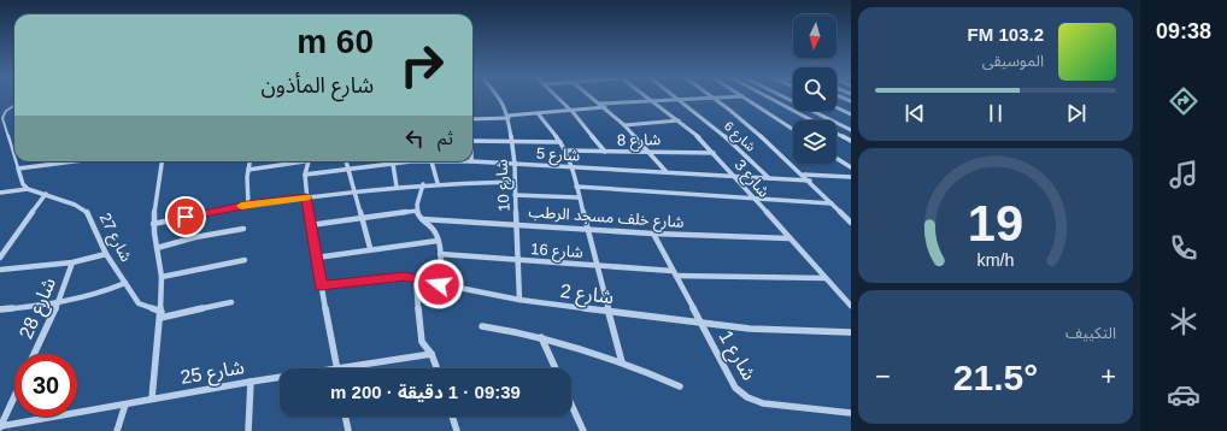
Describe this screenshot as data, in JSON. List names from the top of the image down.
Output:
{
  "streets": {
    "street": [
      "شارع 6",
      "شارع 8",
      "شارع 5",
      "شارع 3",
      "شارع 10",
      "شارع خلف مسجد الرطب",
      "شارع 27",
      "شارع 16",
      "شارع 2",
      "شارع 28",
      "شارع 1",
      "شارع 25"
    ]
  },
  "crossings": [
    ["شارع 6", "شارع 5"],
    ["شارع 8", "شارع 3"],
    ["شارع 5", "شارع 3"],
    ["شارع 5", "شارع 10"],
    ["شارع 3", "شارع خلف مسجد الرطب"],
    ["شارع 3", "شارع 16"],
    ["شارع 10", "شارع خلف مسجد الرطب"],
    ["شارع 10", "شارع 16"],
    ["شارع 10", "شارع 2"],
    ["شارع خلف مسجد الرطب", "شارع 1"],
    ["شارع 16", "شارع 1"],
    ["شارع 2", "شارع 1"]
  ],
  "north": "bottom",
  "page": {
    "tabs": "09:38",
    "turn": ["60 m", "شارع المأذون"],
    "song": ["103.2 FM", "الموسيقى"],
    "then": "ثم",
    "tile": "التكييف",
    "limit": "30",
    "heat": ["−", "21.5°", "+"],
    "trip": "09:39 · 1 دقيقة · 200 m",
    "gauge": ["19", "km/h"]
  }
}
